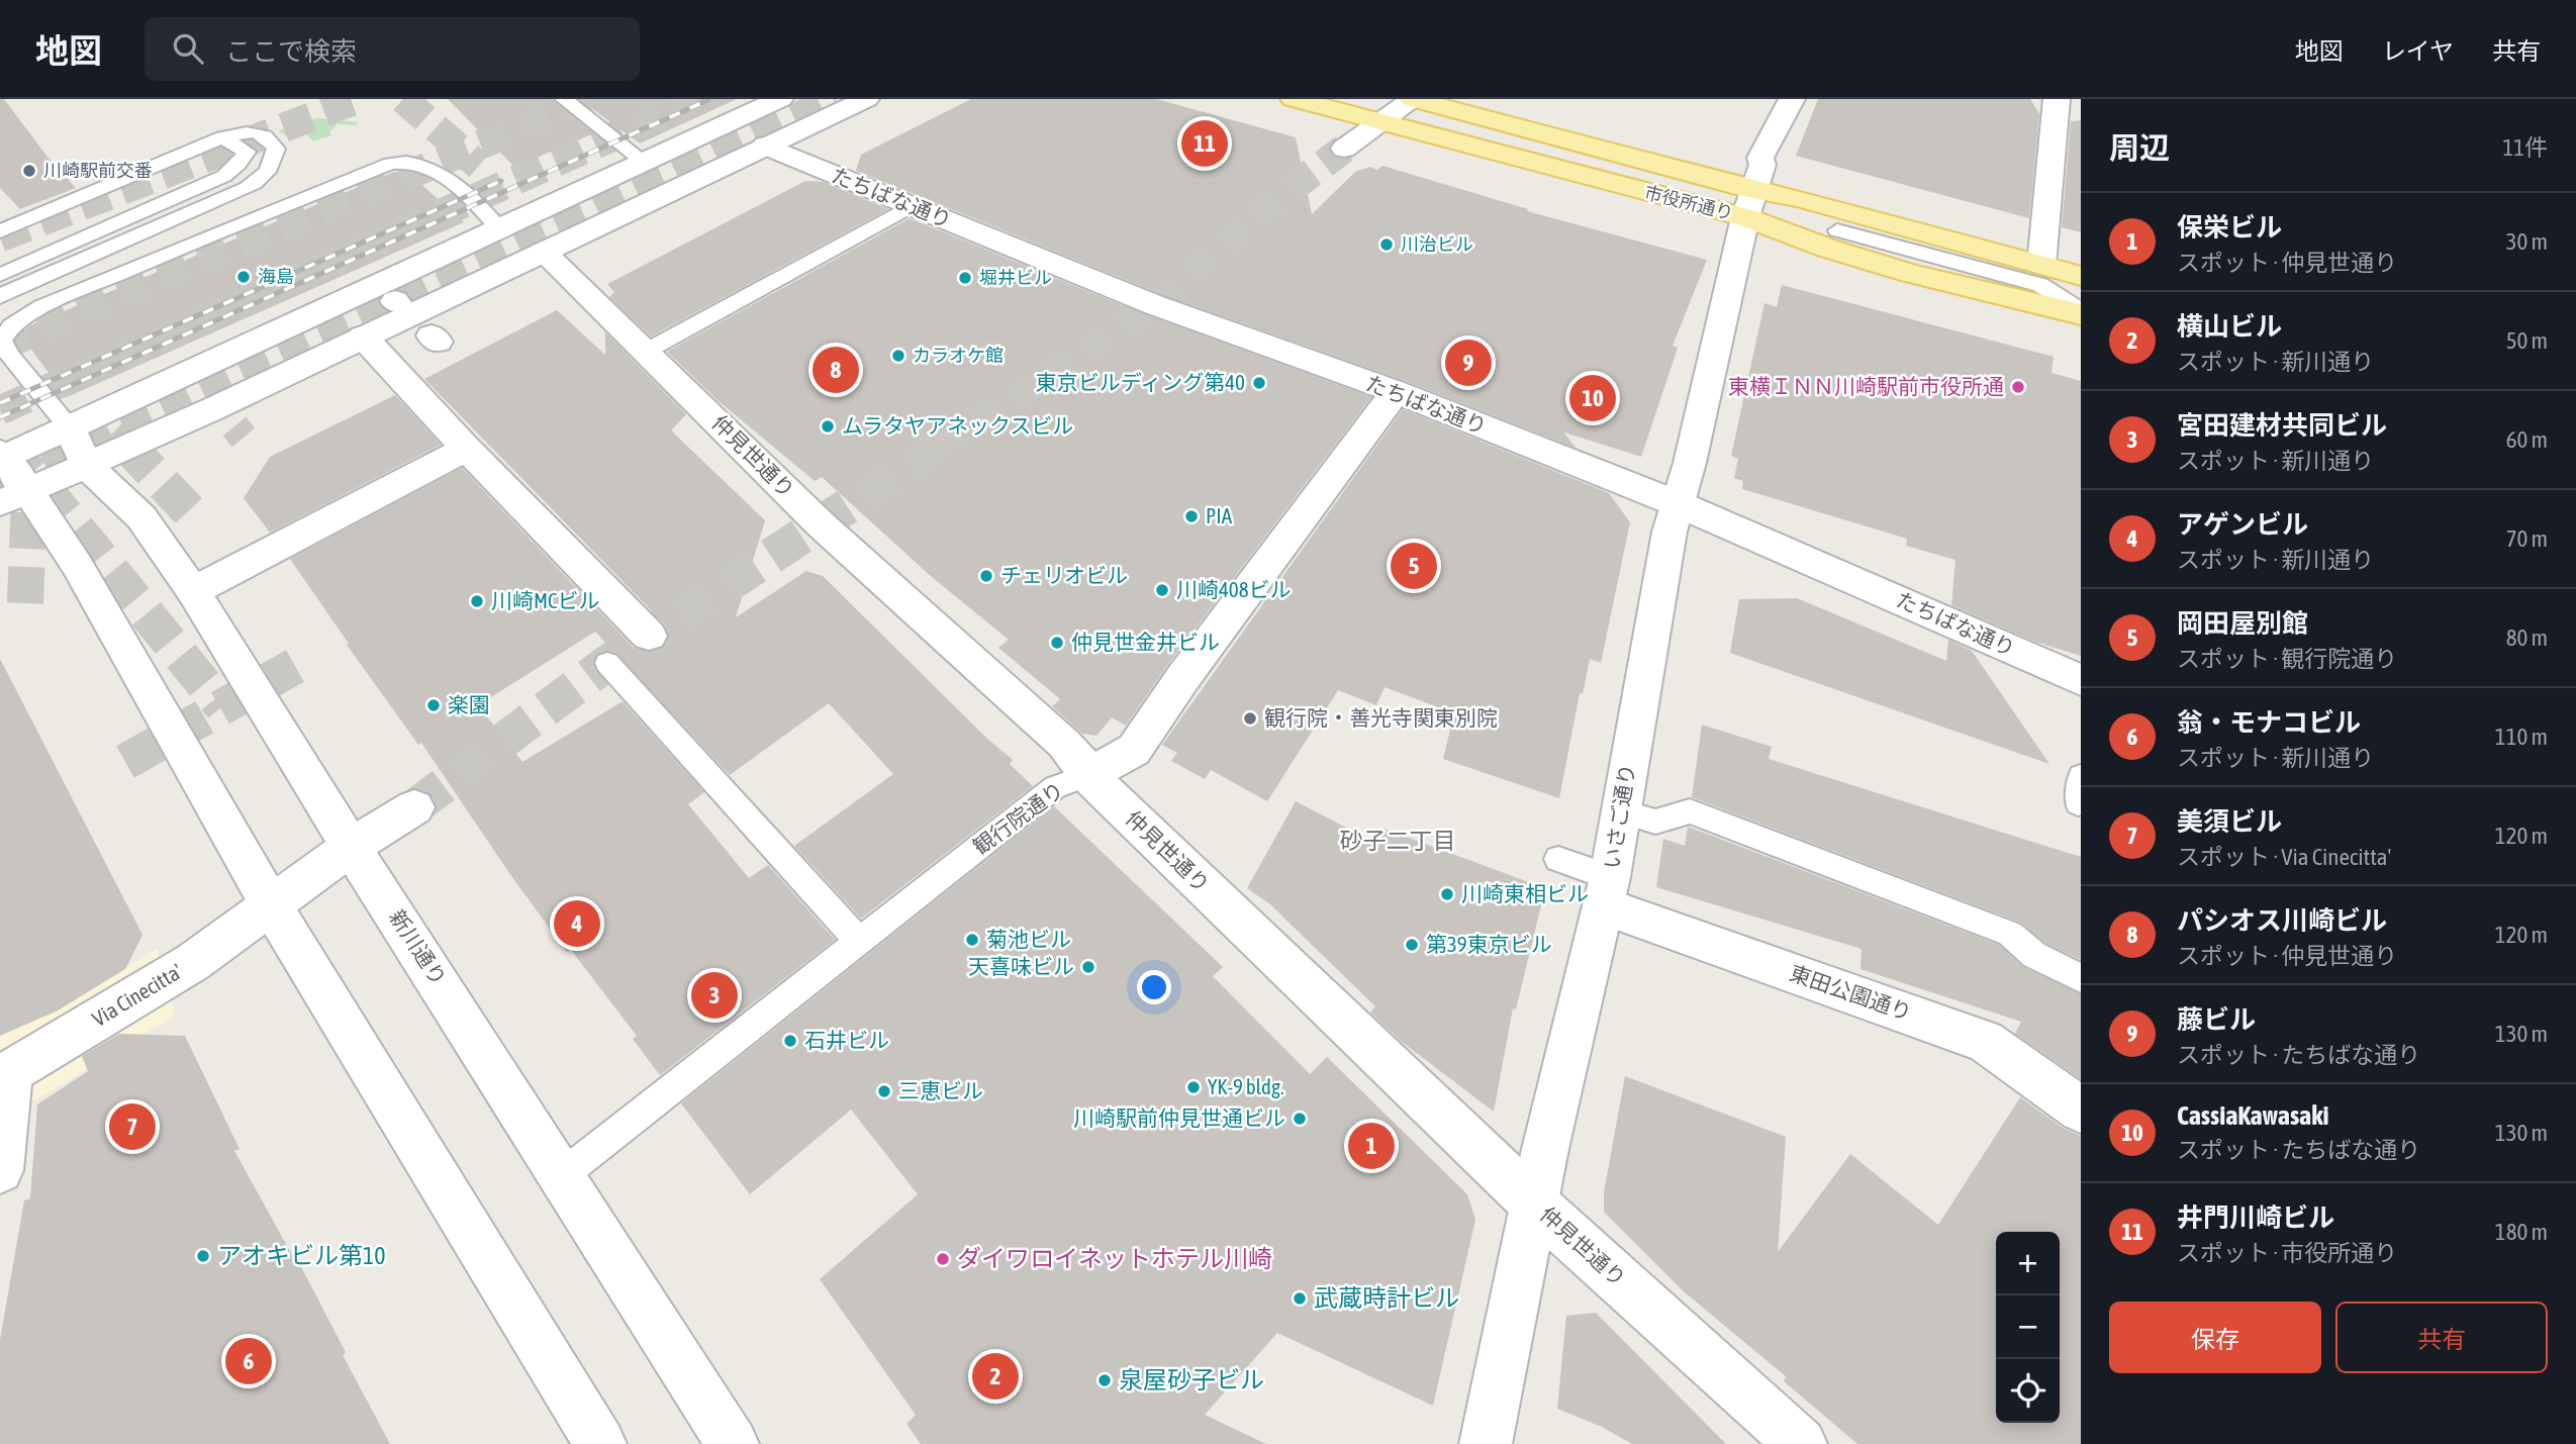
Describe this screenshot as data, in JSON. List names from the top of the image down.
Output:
{
  "streets": {
    "main road": ["市役所通り"],
    "street": [
      "たちばな通り",
      "仲見世通り",
      "いさご通り",
      "観行院通り",
      "新川通り",
      "東田公園通り",
      "Via Cinecitta'"
    ]
  },
  "crossings": [
    ["たちばな通り", "いさご通り"],
    ["たちばな通り", "観行院通り"],
    ["市役所通り", "いさご通り"],
    ["仲見世通り", "いさご通り"],
    ["仲見世通り", "観行院通り"],
    ["いさご通り", "東田公園通り"],
    ["観行院通り", "新川通り"],
    ["新川通り", "Via Cinecitta'"]
  ],
  "districts": ["砂子二丁目"],
  "places": [
    "川崎駅前交番",
    "川治ビル",
    "海島",
    "堀井ビル",
    "カラオケ館",
    "東京ビルディング第40",
    "東横ＩＮＮ川崎駅前市役所通",
    "ムラタヤアネックスビル",
    "PIA",
    "チェリオビル",
    "川崎408ビル",
    "川崎MCビル",
    "仲見世金井ビル",
    "楽園",
    "観行院・善光寺関東別院",
    "川崎東相ビル",
    "菊池ビル",
    "第39東京ビル",
    "天喜味ビル",
    "石井ビル",
    "YK-9 bldg.",
    "三恵ビル",
    "川崎駅前仲見世通ビル",
    "アオキビル第10",
    "ダイワロイネットホテル川崎",
    "武蔵時計ビル",
    "泉屋砂子ビル"
  ],
  "page": {
    "header": "地図",
    "search": "ここで検索",
    "nav": ["地図", "レイヤ", "共有"],
    "heading": ["周辺", "11件"],
    "pins": [
      "11",
      "9",
      "8",
      "10",
      "5",
      "4",
      "3",
      "7",
      "1",
      "6",
      "2"
    ],
    "list": [
      {
        "mark": "1",
        "name": "保栄ビル",
        "note": "スポット · 仲見世通り",
        "value": "30 m"
      },
      {
        "mark": "2",
        "name": "横山ビル",
        "note": "スポット · 新川通り",
        "value": "50 m"
      },
      {
        "mark": "3",
        "name": "宮田建材共同ビル",
        "note": "スポット · 新川通り",
        "value": "60 m"
      },
      {
        "mark": "4",
        "name": "アゲンビル",
        "note": "スポット · 新川通り",
        "value": "70 m"
      },
      {
        "mark": "5",
        "name": "岡田屋別館",
        "note": "スポット · 観行院通り",
        "value": "80 m"
      },
      {
        "mark": "6",
        "name": "翁・モナコビル",
        "note": "スポット · 新川通り",
        "value": "110 m"
      },
      {
        "mark": "7",
        "name": "美須ビル",
        "note": "スポット · Via Cinecitta'",
        "value": "120 m"
      },
      {
        "mark": "8",
        "name": "パシオス川崎ビル",
        "note": "スポット · 仲見世通り",
        "value": "120 m"
      },
      {
        "mark": "9",
        "name": "藤ビル",
        "note": "スポット · たちばな通り",
        "value": "130 m"
      },
      {
        "mark": "10",
        "name": "CassiaKawasaki",
        "note": "スポット · たちばな通り",
        "value": "130 m"
      },
      {
        "mark": "11",
        "name": "井門川崎ビル",
        "note": "スポット · 市役所通り",
        "value": "180 m"
      }
    ],
    "map_buttons": ["+", "−"],
    "buttons": ["保存", "共有"]
  }
}
